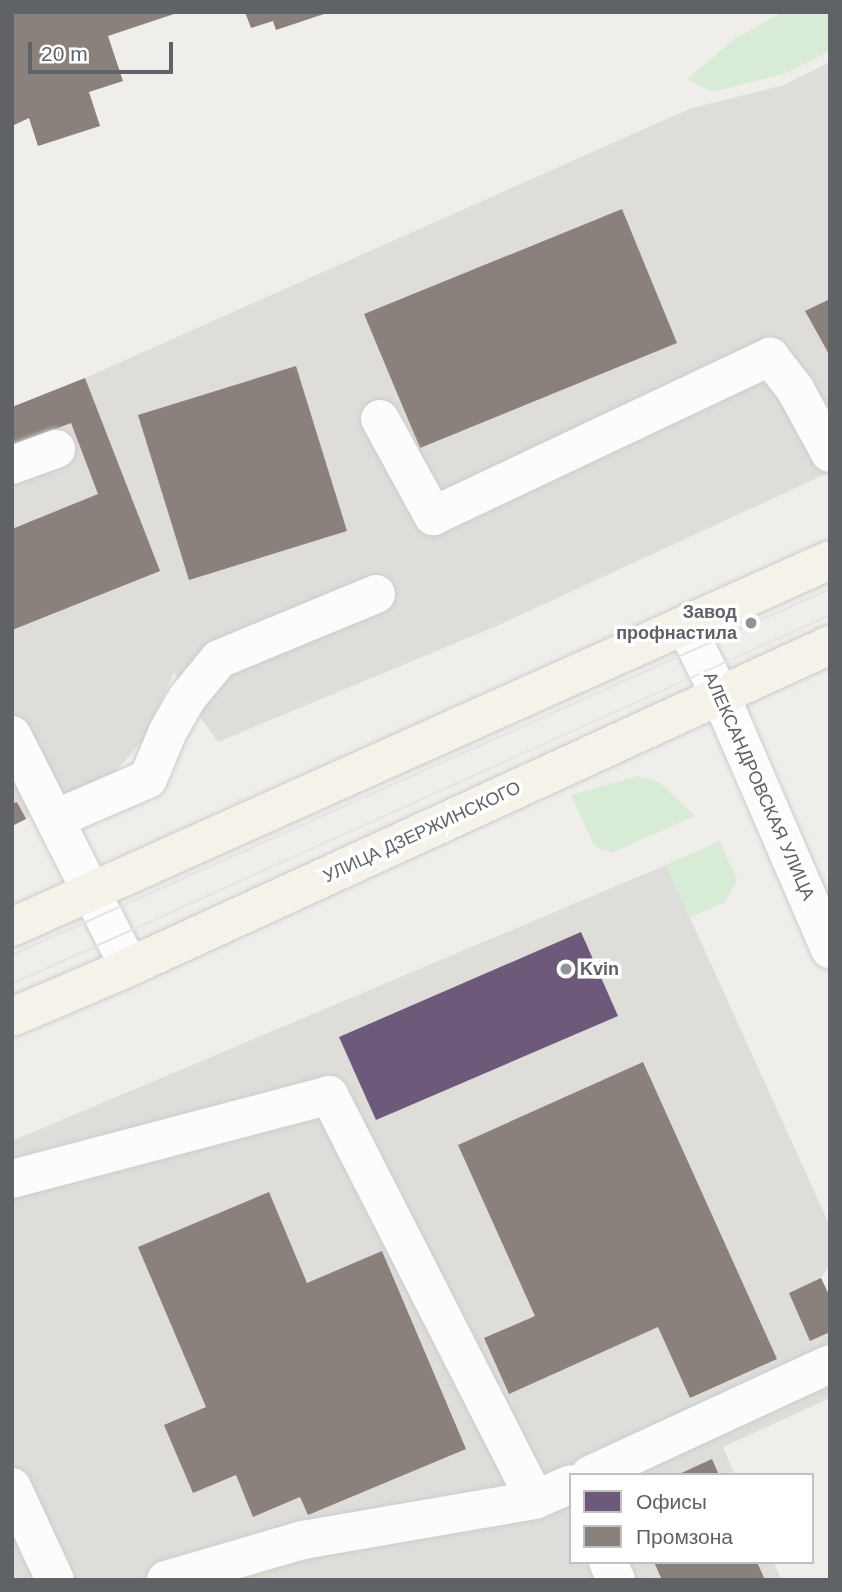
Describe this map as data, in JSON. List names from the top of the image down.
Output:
{
  "streets": {
    "main road": ["УЛИЦА ДЗЕРЖИНСКОГО"],
    "street": ["АЛЕКСАНДРОВСКАЯ УЛИЦА"]
  },
  "crossings": [
    ["АЛЕКСАНДРОВСКАЯ УЛИЦА", "УЛИЦА ДЗЕРЖИНСКОГО"]
  ],
  "places": ["Завод профнастила", "Kvin"],
  "legend": ["Офисы", "Промзона"],
  "scale_bar": "20 m"
}
